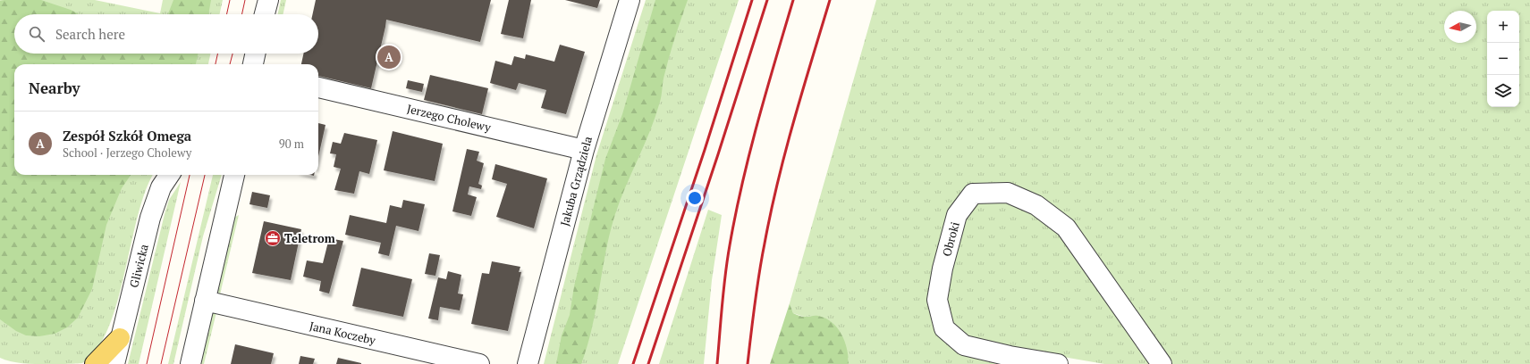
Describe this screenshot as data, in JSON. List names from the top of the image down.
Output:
{
  "streets": {
    "street": [
      "Jerzego Cholewy",
      "Jakuba Grządziela",
      "Obroki",
      "Gliwicka",
      "Jana Koczeby"
    ]
  },
  "crossings": [
    ["Jerzego Cholewy", "Jakuba Grządziela"]
  ],
  "places": {
    "office": ["Teletrom"]
  },
  "north": "left",
  "page": {
    "map_buttons": ["+", "−"],
    "search": "Search here",
    "pins": "A",
    "heading": "Nearby",
    "list": [
      {
        "mark": "A",
        "name": "Zespół Szkół Omega",
        "note": "School · Jerzego Cholewy",
        "value": "90 m"
      }
    ]
  }
}
